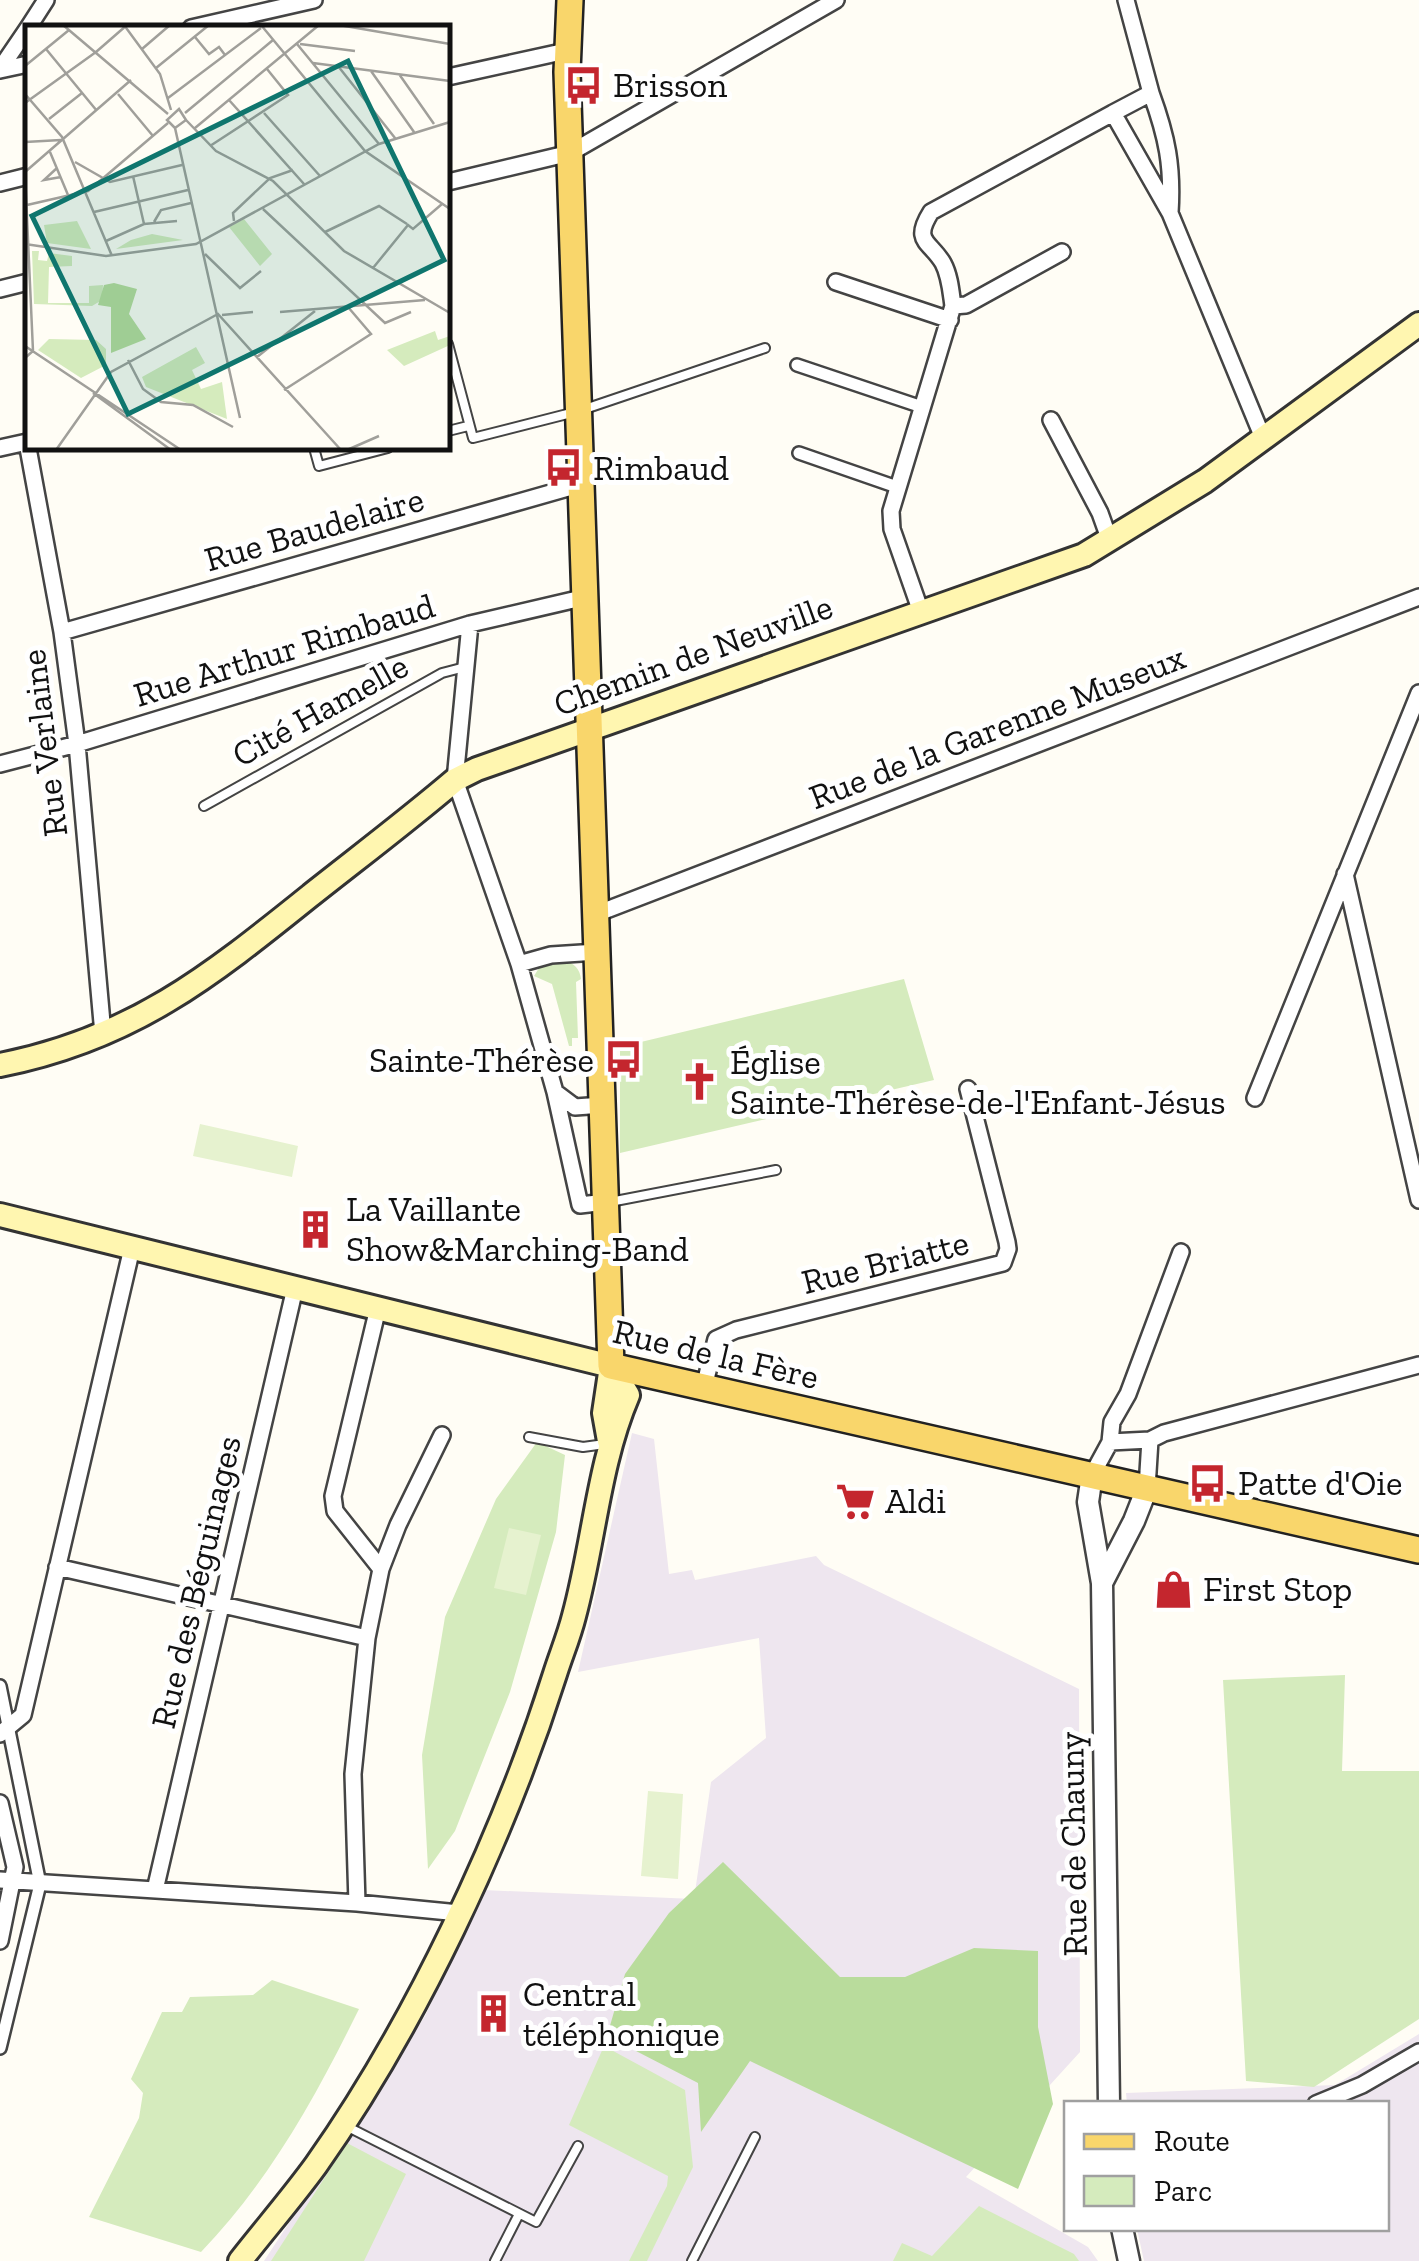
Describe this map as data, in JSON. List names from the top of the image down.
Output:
{
  "streets": {
    "main road": ["Chemin de Neuville", "Rue de la Fère"],
    "street": [
      "Rue Baudelaire",
      "Rue Arthur Rimbaud",
      "Rue de la Garenne Museux",
      "Rue Verlaine",
      "Rue Briatte",
      "Rue des Béguinages",
      "Rue de Chauny"
    ],
    "lane": ["Cité Hamelle"]
  },
  "crossings": [
    ["Rue Baudelaire", "Rue Verlaine"],
    ["Rue Arthur Rimbaud", "Rue Verlaine"],
    ["Chemin de Neuville", "Rue Verlaine"],
    ["Rue Briatte", "Rue de la Fère"],
    ["Rue de la Fère", "Rue des Béguinages"],
    ["Rue de la Fère", "Rue de Chauny"]
  ],
  "places": {
    "bus stop": [
      "Brisson",
      "Rimbaud",
      "Sainte-Thérèse",
      "Patte d'Oie"
    ],
    "church": ["Église Sainte-Thérèse-de-l'Enfant-Jésus"],
    "building": ["La Vaillante Show&Marching-Band", "Central téléphonique"],
    "supermarket": ["Aldi"],
    "shop": ["First Stop"]
  },
  "legend": ["Route", "Parc"]
}
